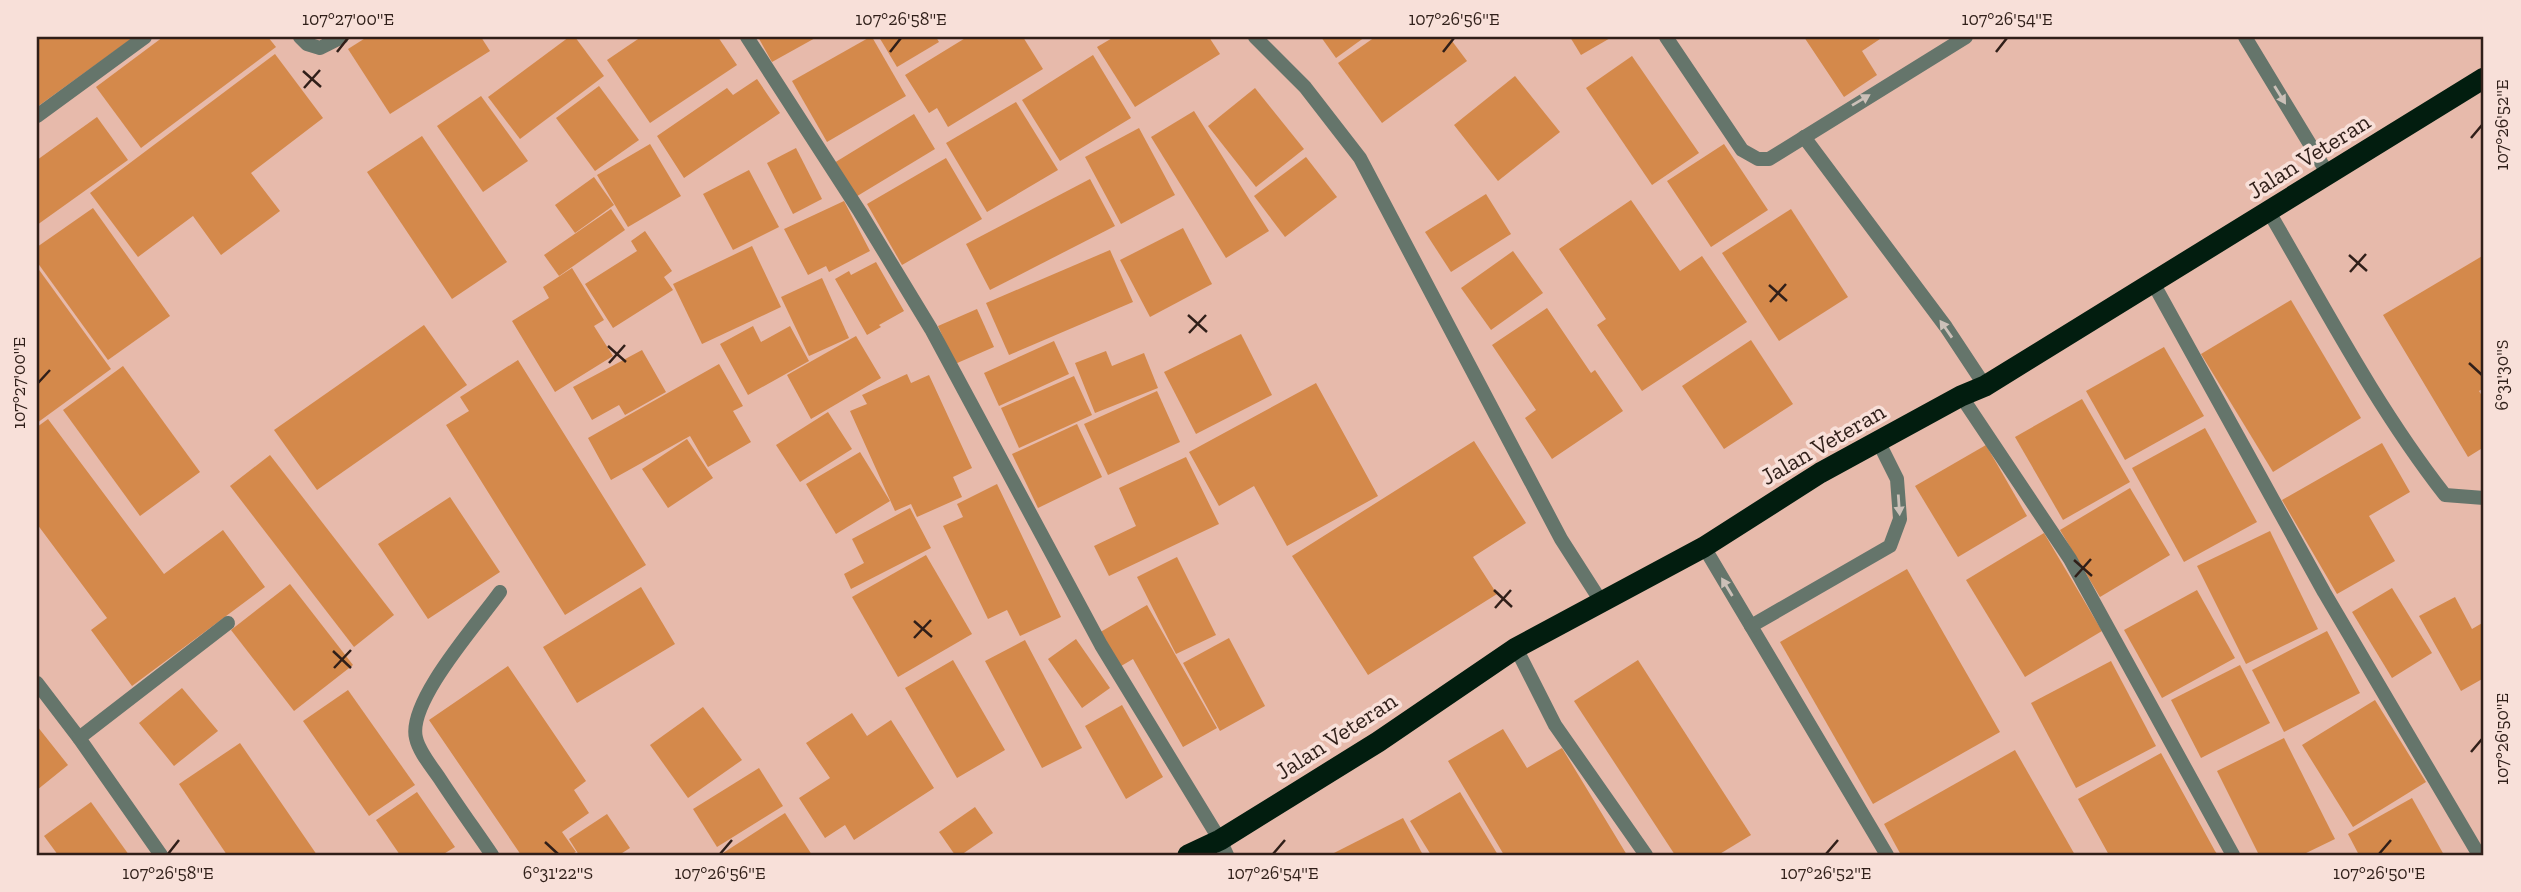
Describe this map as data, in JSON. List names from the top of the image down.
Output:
{
  "streets": {
    "highway": ["Jalan Veteran"]
  },
  "coordinates": [
    "107°27'00\"E",
    "107°26'58\"E",
    "107°26'56\"E",
    "107°26'54\"E",
    "107°26'52\"E",
    "6°31'30\"S",
    "107°26'50\"E",
    "6°31'22\"S"
  ]
}
